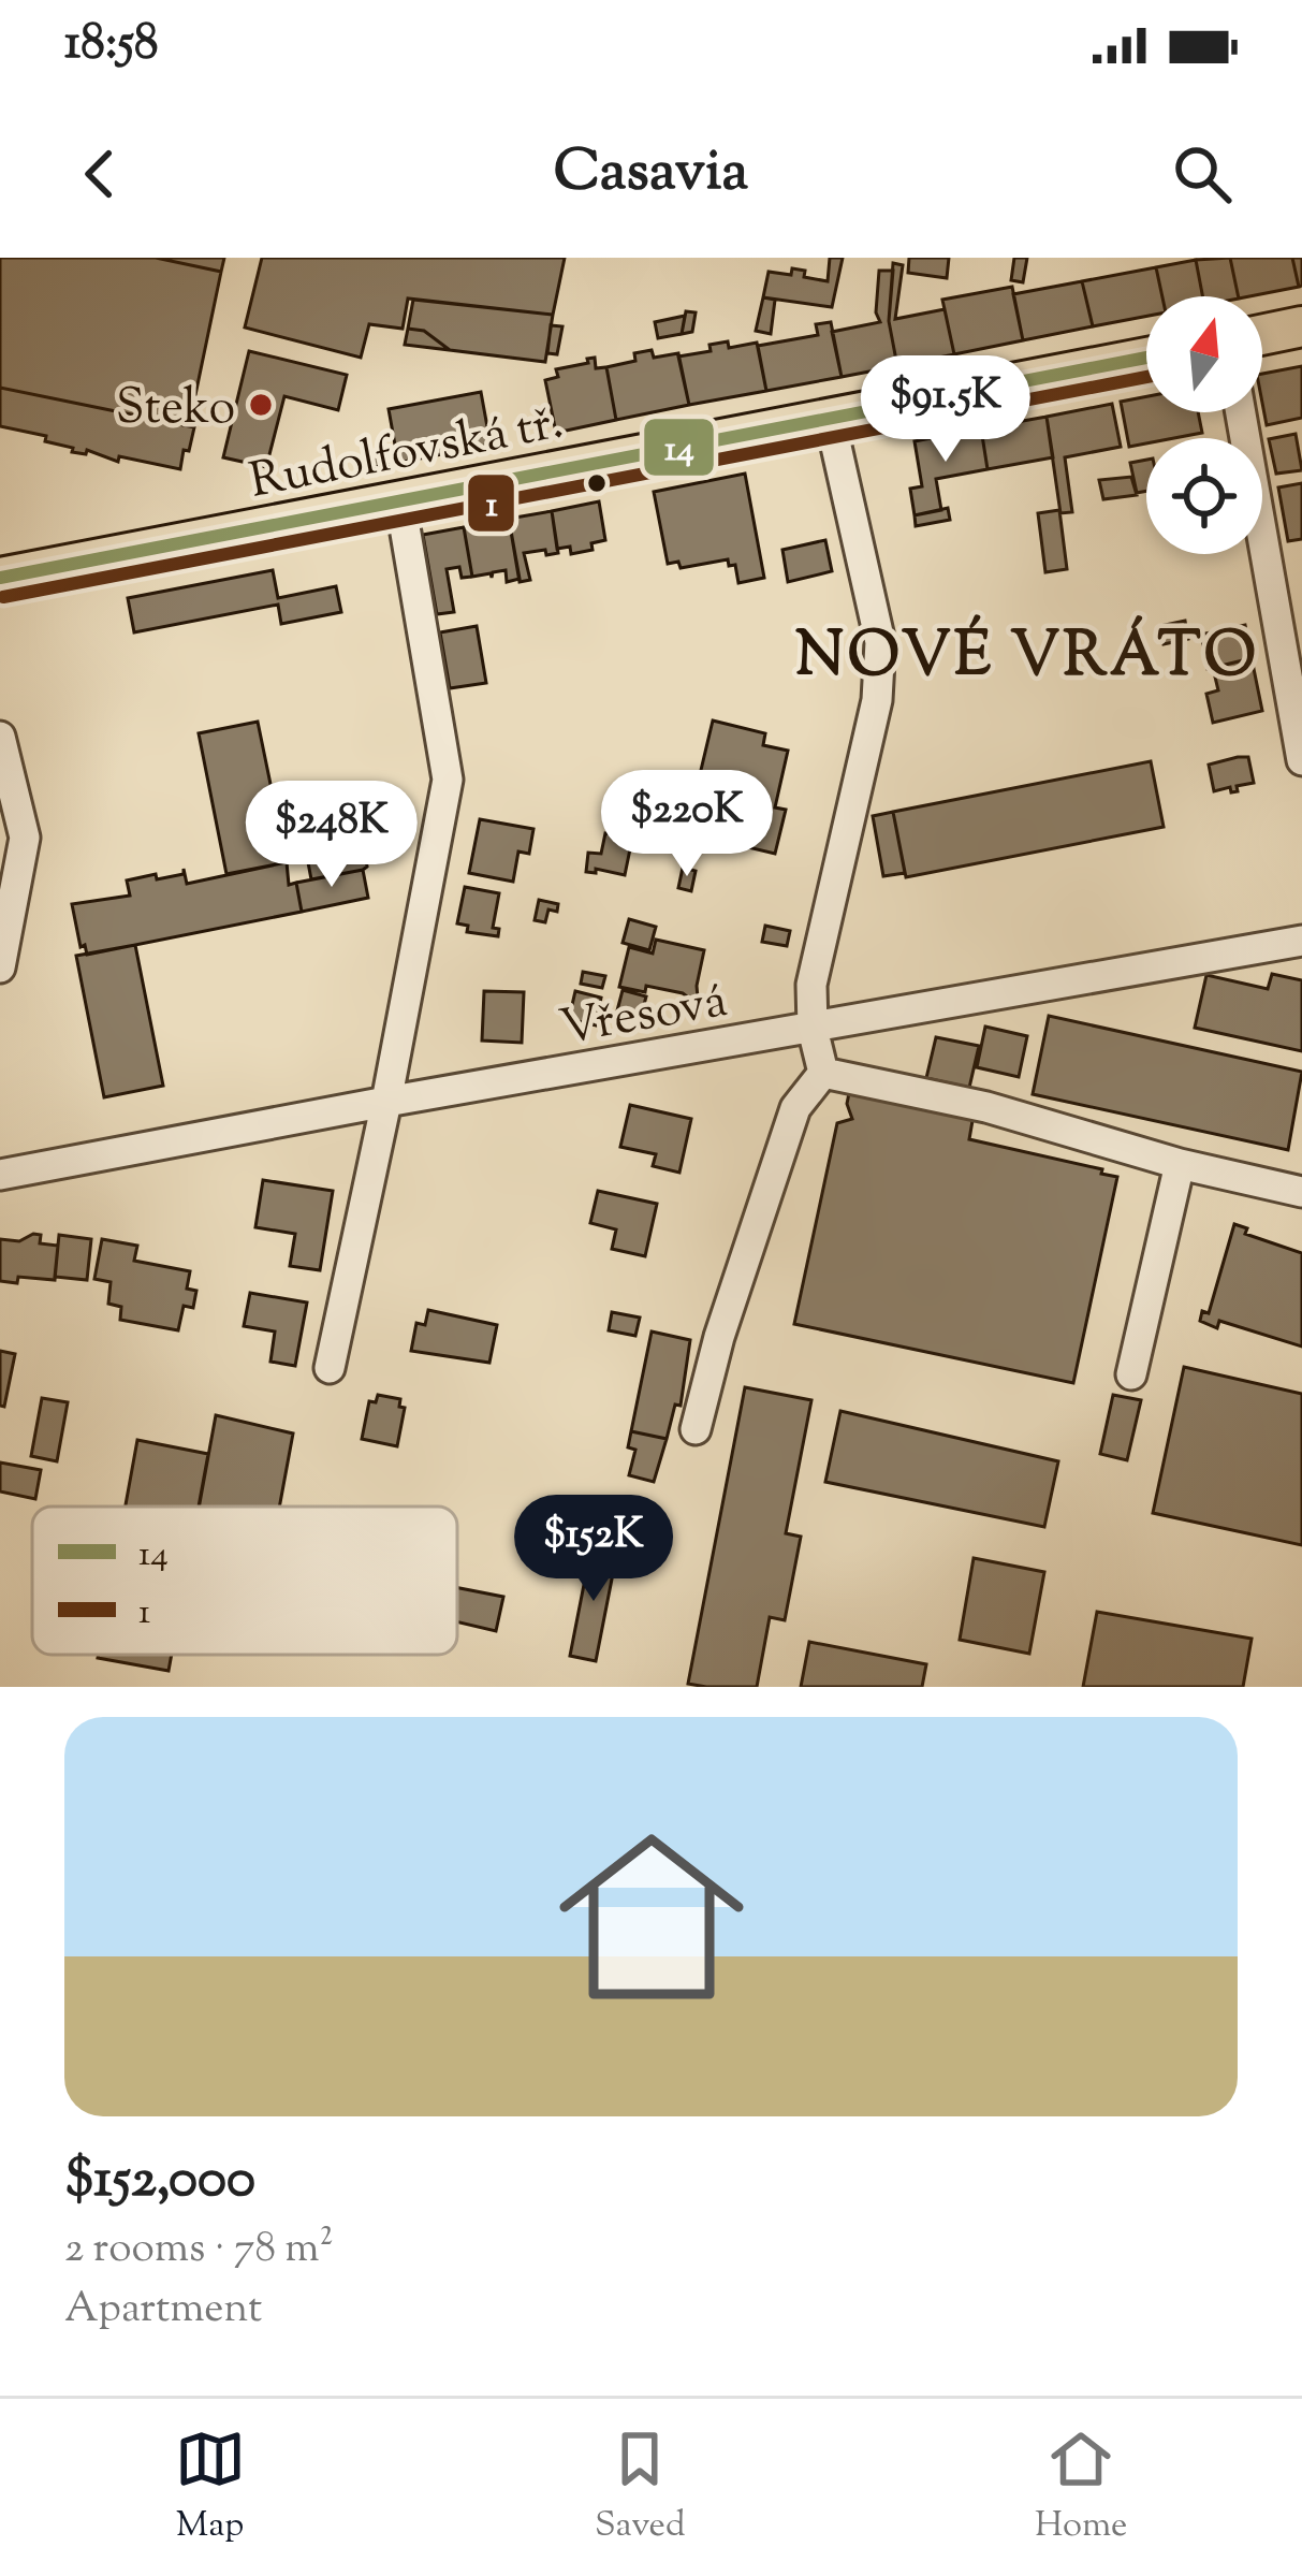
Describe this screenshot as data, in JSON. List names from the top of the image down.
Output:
{
  "streets": {
    "main road": ["Rudolfovská tř."],
    "street": ["Vřesová"]
  },
  "districts": ["NOVÉ VRÁTO"],
  "places": ["Steko"],
  "lines": ["transit line 14", "transit line 1"],
  "legend": ["14", "1"],
  "north": "top",
  "page": {
    "status": "18:58",
    "header": "Casavia",
    "price": [
      "$91.5K",
      "$220K",
      "$248K",
      "$152K"
    ],
    "list": [
      {
        "name": "$152,000",
        "note": "2 rooms · 78 m² · Apartment"
      }
    ],
    "tabs": ["Map", "Saved", "Home"]
  }
}
